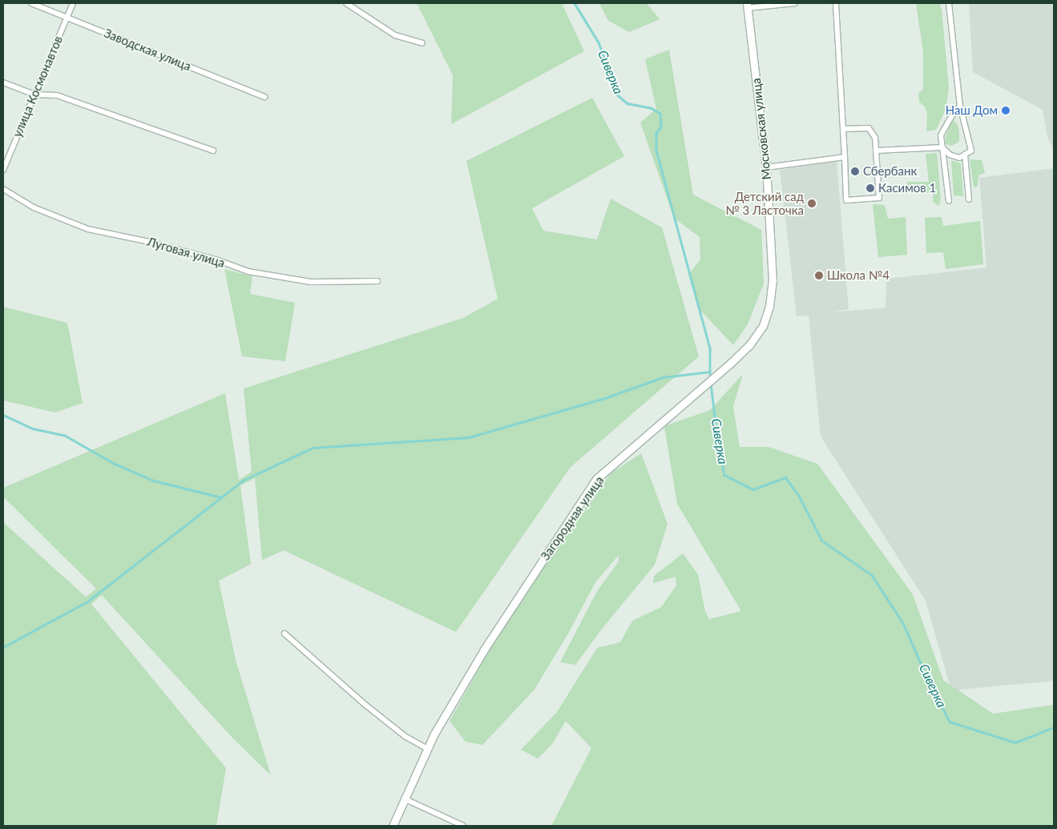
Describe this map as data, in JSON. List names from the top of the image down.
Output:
{
  "streets": {
    "main road": ["Московская улица", "Загородная улица"],
    "street": ["Заводская улица", "улица Космонавтов", "Луговая улица"]
  },
  "crossings": [
    ["Заводская улица", "улица Космонавтов"],
    ["Московская улица", "Загородная улица"]
  ],
  "water": ["Сиверка"],
  "places": [
    "Наш Дом",
    "Сбербанк",
    "Касимов 1",
    "Детский сад № 3 Ласточка",
    "Школа №4"
  ]
}
